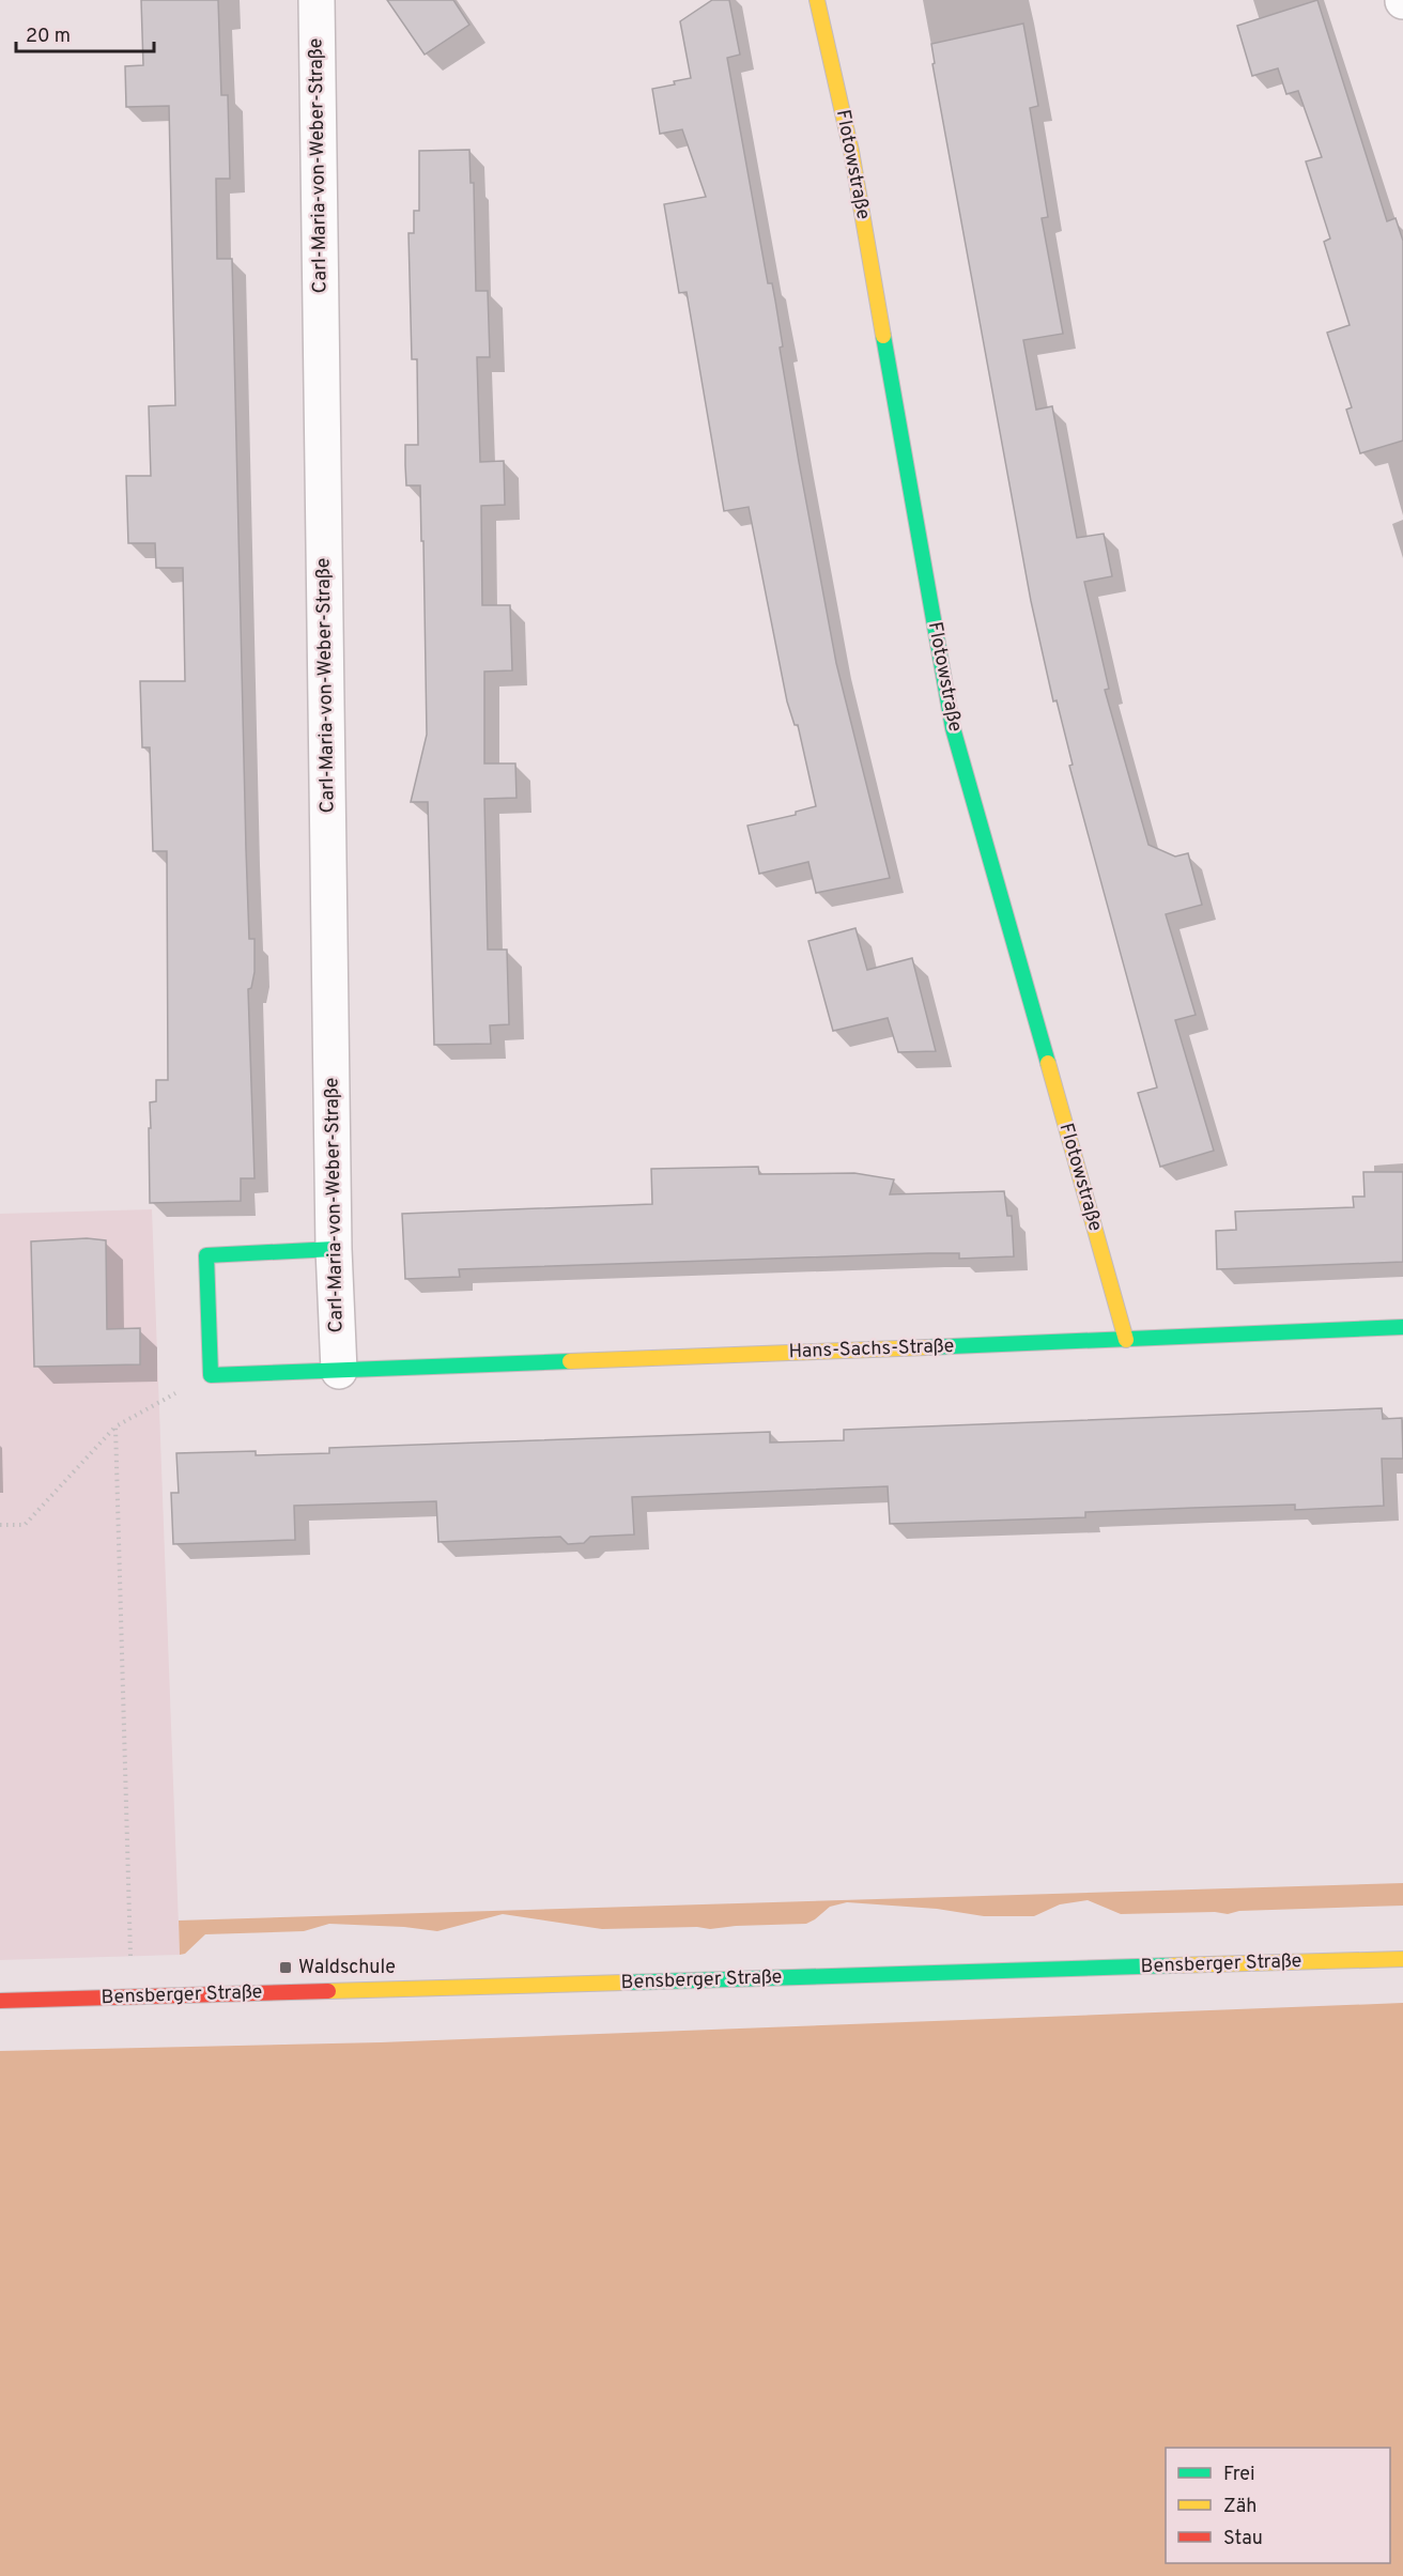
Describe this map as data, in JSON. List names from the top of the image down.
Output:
{
  "streets": {
    "street": [
      "Flotowstraße",
      "Carl-Maria-von-Weber-Straße",
      "Hans-Sachs-Straße",
      "Bensberger Straße"
    ]
  },
  "crossings": [
    ["Flotowstraße", "Hans-Sachs-Straße"],
    ["Carl-Maria-von-Weber-Straße", "Hans-Sachs-Straße"]
  ],
  "places": {
    "transit": ["Waldschule"]
  },
  "legend": ["Frei", "Zäh", "Stau"],
  "scale_bar": "20 m"
}
